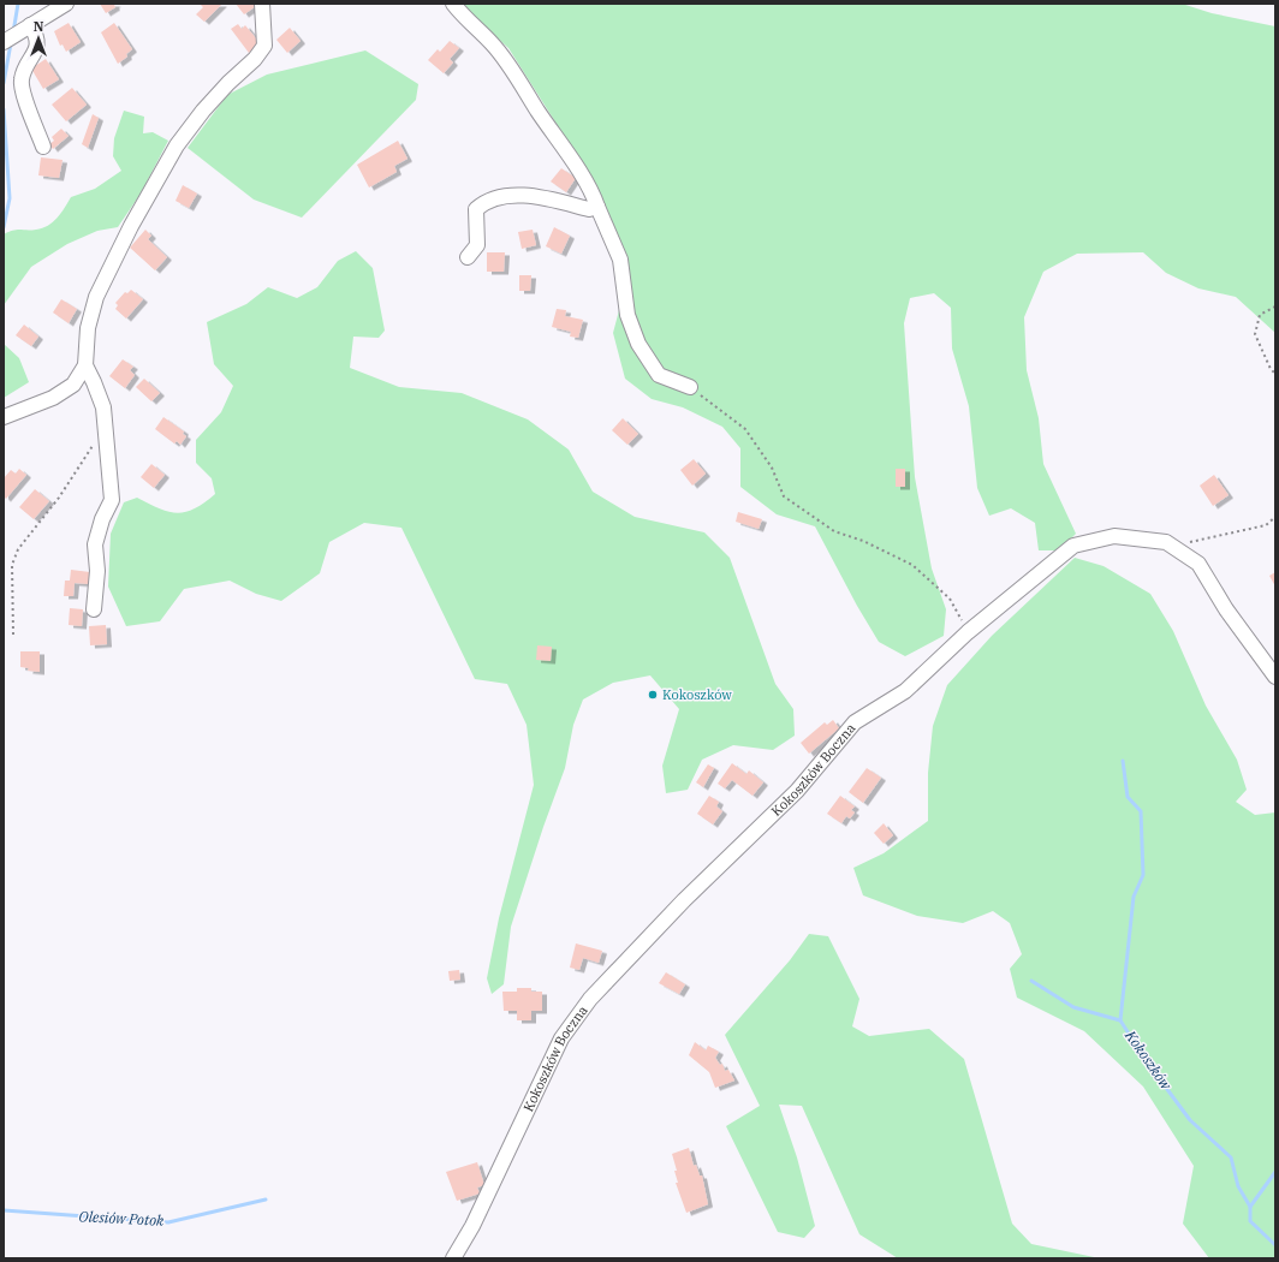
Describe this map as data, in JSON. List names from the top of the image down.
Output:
{
  "streets": {
    "street": ["Kokoszków Boczna"]
  },
  "water": ["Kokoszków", "Olesiów Potok"],
  "places": ["Kokoszków"],
  "north": "top"
}
